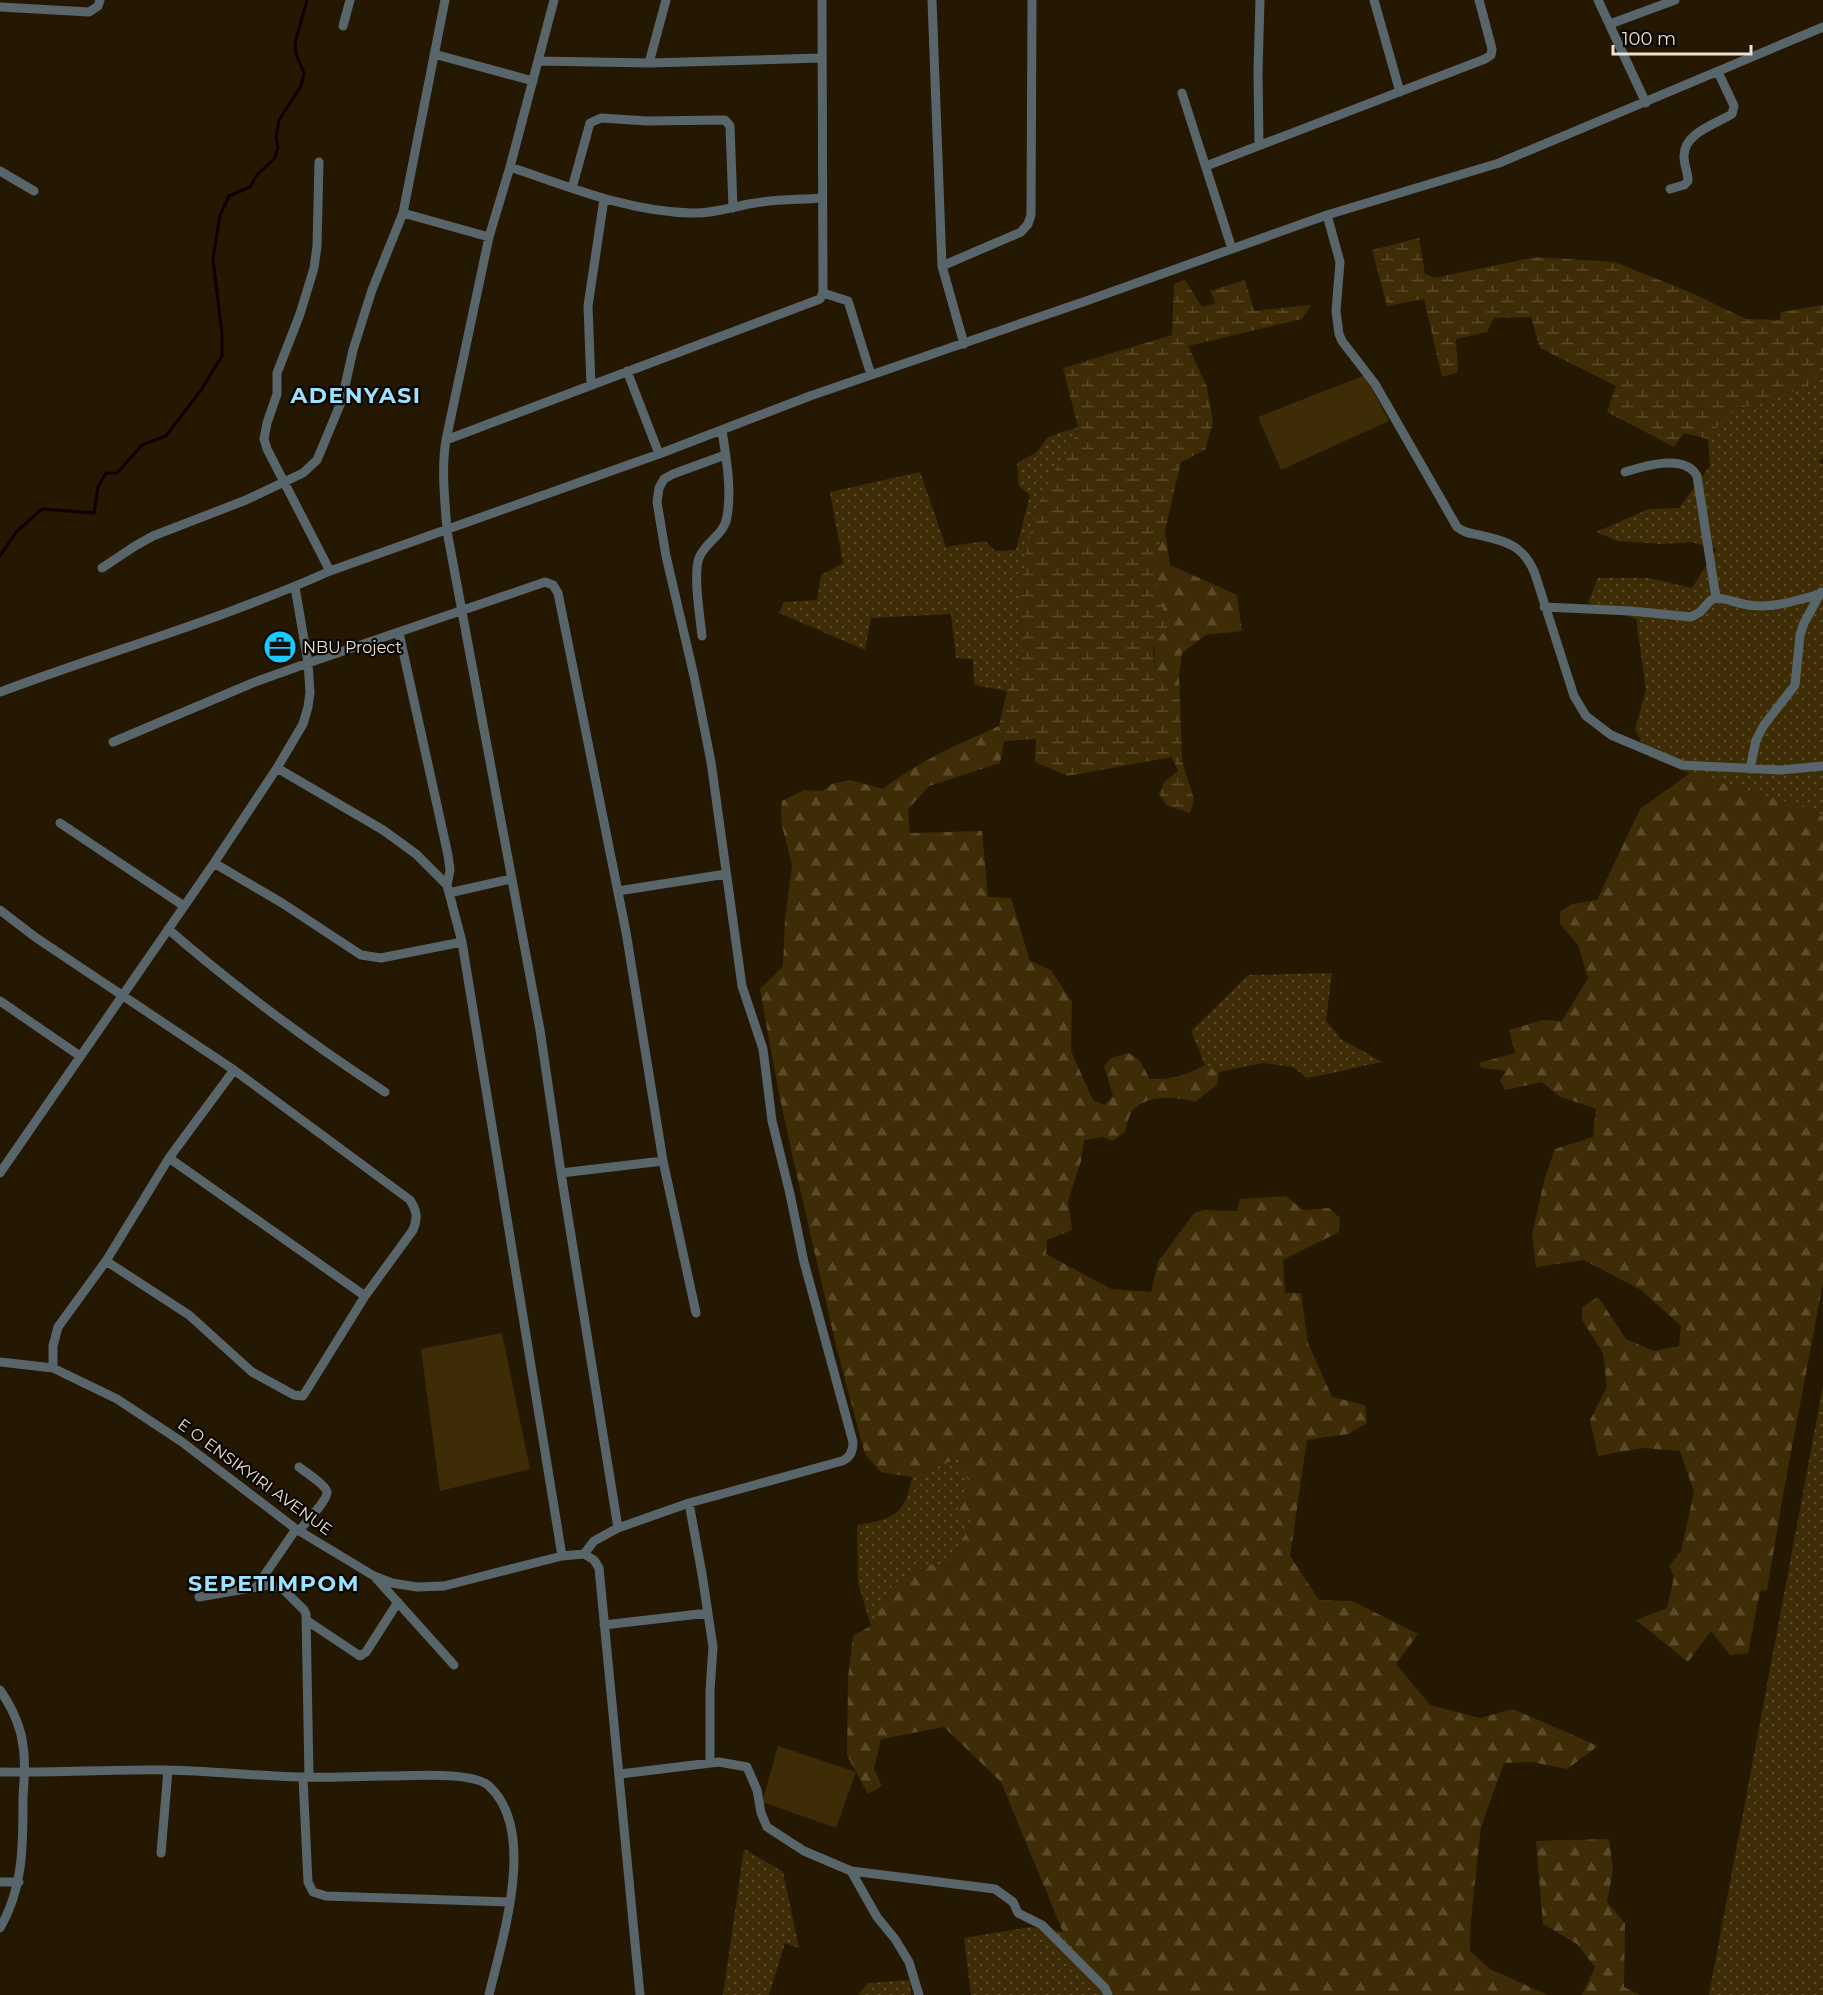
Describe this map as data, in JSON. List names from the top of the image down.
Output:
{
  "streets": {
    "street": ["E O ENSIKYIRI AVENUE"]
  },
  "districts": ["ADENYASI", "SEPETIMPOM"],
  "places": {
    "office": ["NBU Project"]
  },
  "scale_bar": "100 m"
}
